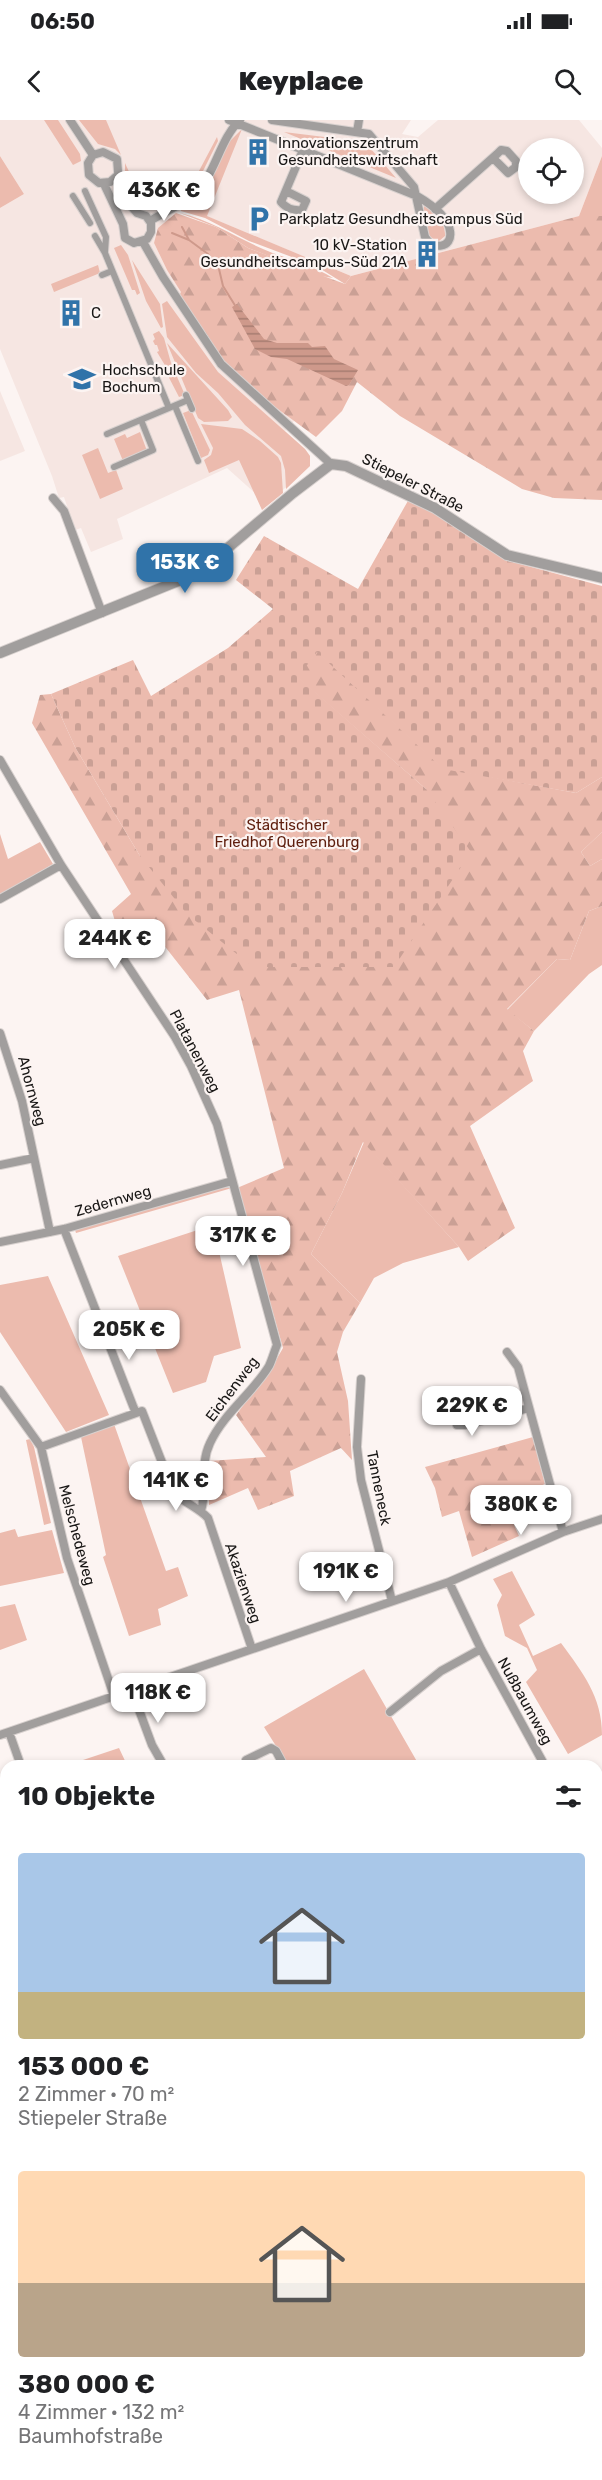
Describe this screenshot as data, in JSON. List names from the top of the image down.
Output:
{
  "streets": {
    "street": [
      "Stiepeler Straße",
      "Platanenweg",
      "Ahornweg",
      "Zedernweg",
      "Eichenweg",
      "Tanneneck",
      "Melschedeweg",
      "Akazienweg",
      "Nußbaumweg"
    ]
  },
  "crossings": [
    ["Platanenweg", "Zedernweg"],
    ["Platanenweg", "Eichenweg"],
    ["Ahornweg", "Zedernweg"],
    ["Zedernweg", "Eichenweg"],
    ["Zedernweg", "Akazienweg"],
    ["Eichenweg", "Akazienweg"]
  ],
  "parks": ["Städtischer Friedhof Querenburg"],
  "places": {
    "building": ["Innovationszentrum Gesundheitswirtschaft", "10 kV-Station Gesundheitscampus-Süd 21A", "C"],
    "parking": ["Parkplatz Gesundheitscampus Süd"],
    "school or university": ["Hochschule Bochum"]
  },
  "page": {
    "status": "06:50",
    "header": "Keyplace",
    "price": [
      "436K €",
      "153K €",
      "244K €",
      "317K €",
      "205K €",
      "229K €",
      "141K €",
      "380K €",
      "191K €",
      "118K €"
    ],
    "heading": "10 Objekte",
    "list": [
      {
        "name": "153 000 €",
        "note": "2 Zimmer · 70 m² · Stiepeler Straße"
      },
      {
        "name": "380 000 €",
        "note": "4 Zimmer · 132 m² · Baumhofstraße"
      }
    ]
  }
}
